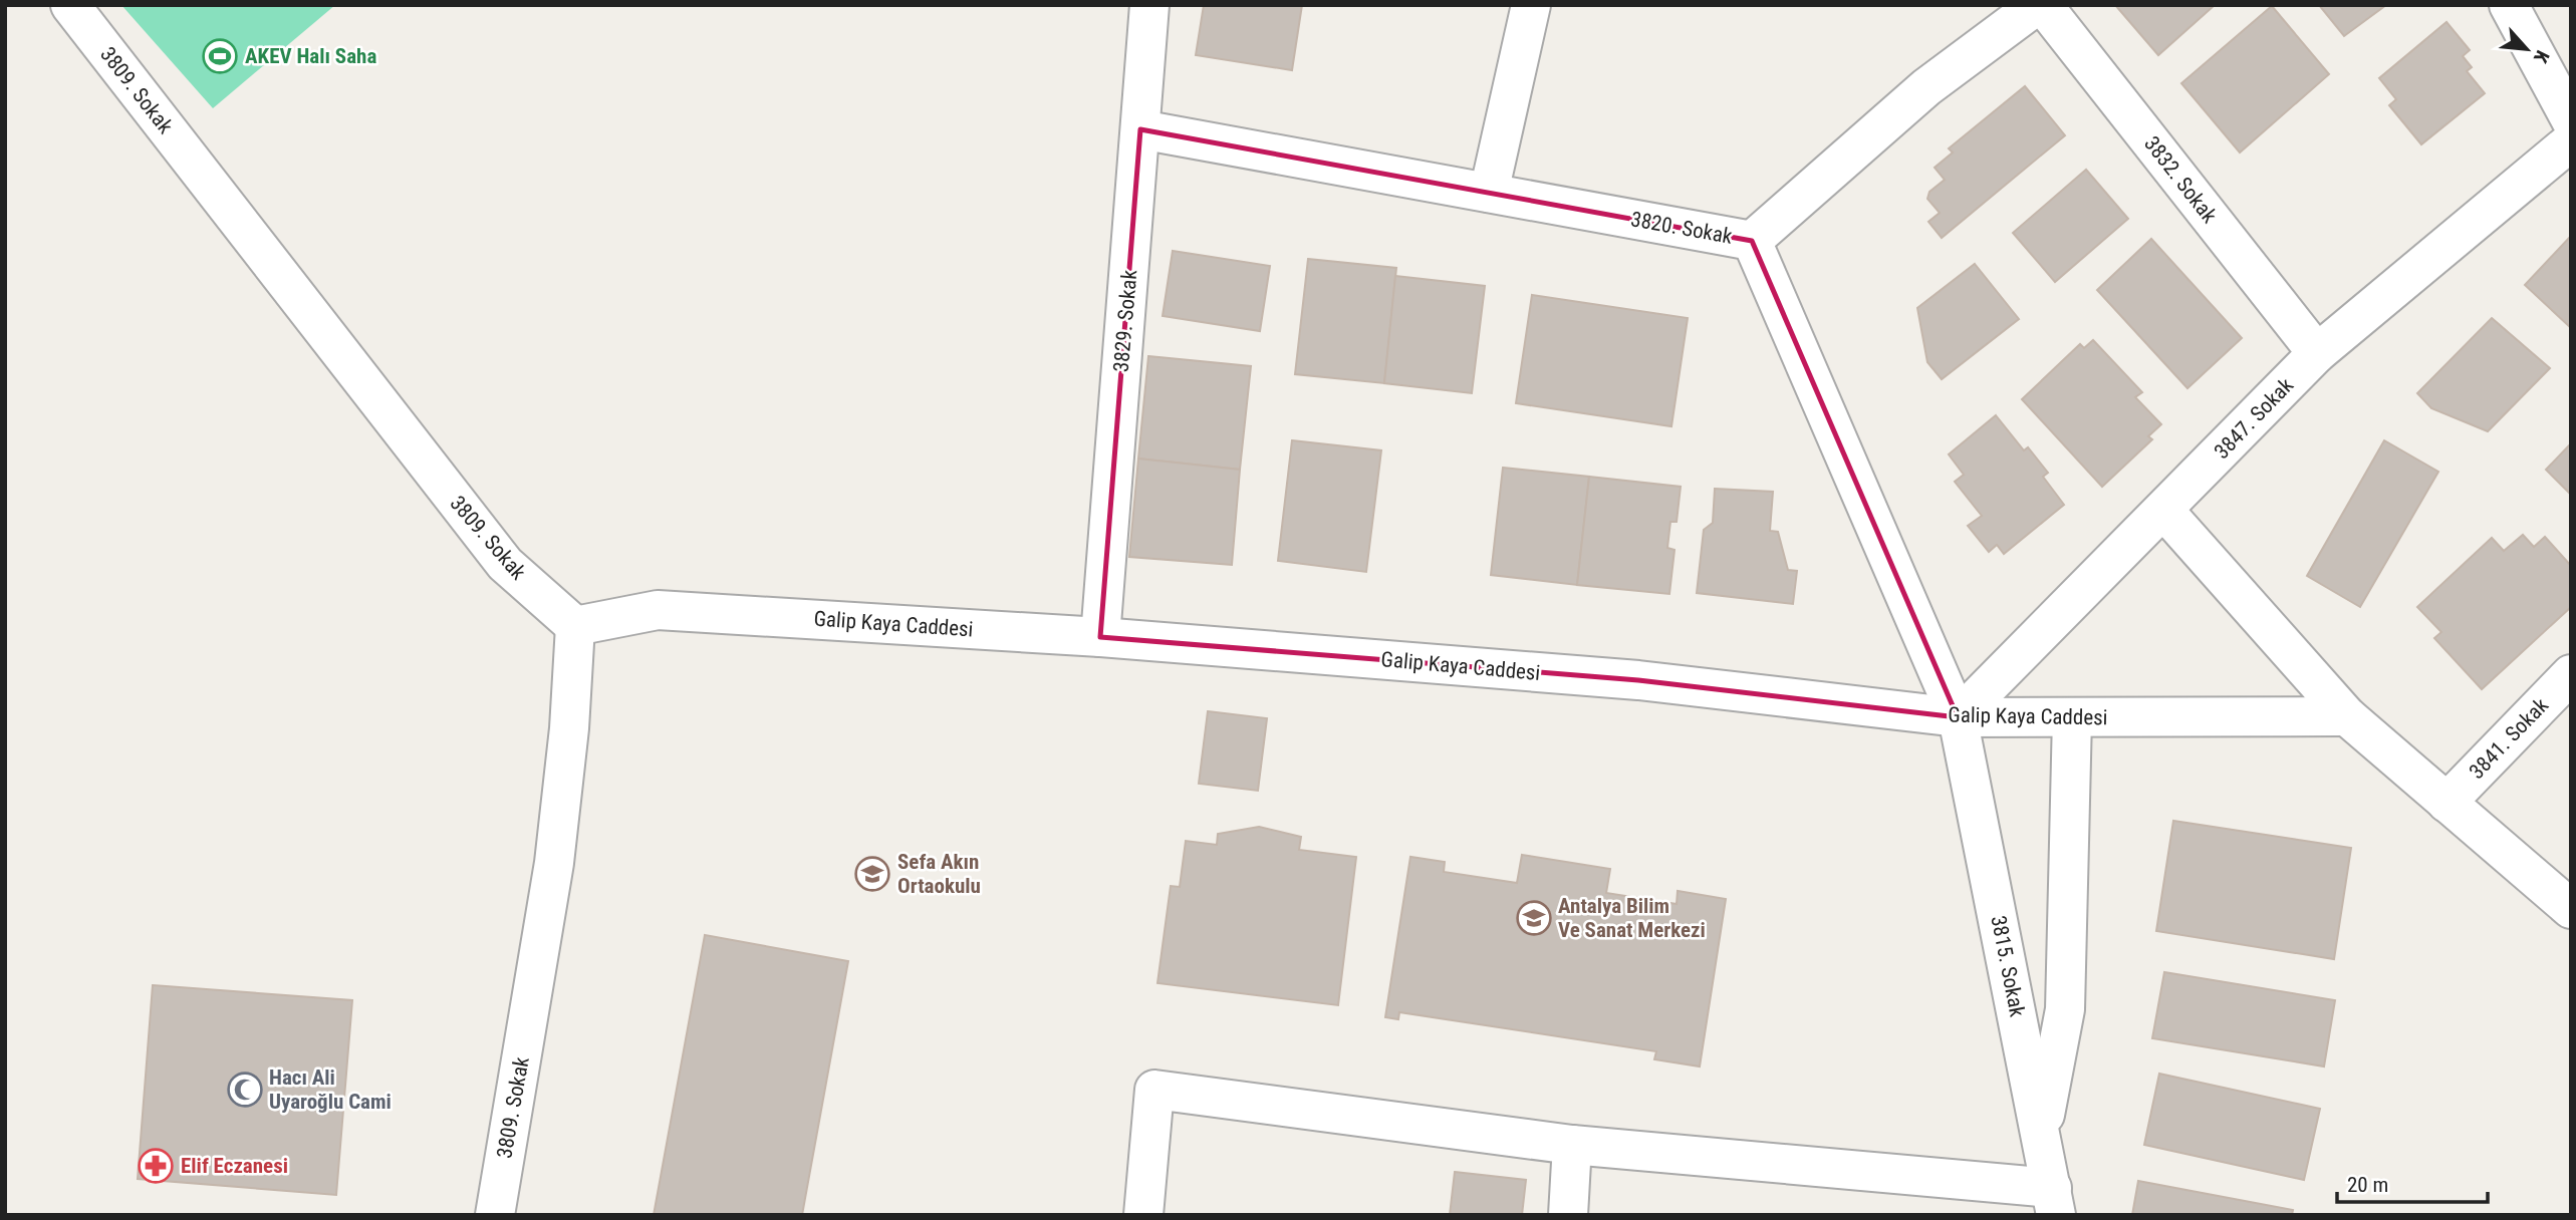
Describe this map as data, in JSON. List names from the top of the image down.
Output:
{
  "streets": {
    "street": [
      "3809. Sokak",
      "3832. Sokak",
      "3820. Sokak",
      "3829. Sokak",
      "3847. Sokak",
      "Galip Kaya Caddesi",
      "3841. Sokak",
      "3815. Sokak"
    ]
  },
  "crossings": [
    ["3809. Sokak", "Galip Kaya Caddesi"],
    ["3832. Sokak", "3847. Sokak"],
    ["3820. Sokak", "3829. Sokak"],
    ["3820. Sokak", "3847. Sokak"],
    ["3820. Sokak", "Galip Kaya Caddesi"],
    ["3820. Sokak", "3815. Sokak"],
    ["3829. Sokak", "Galip Kaya Caddesi"],
    ["3847. Sokak", "Galip Kaya Caddesi"],
    ["3847. Sokak", "3815. Sokak"],
    ["Galip Kaya Caddesi", "3815. Sokak"]
  ],
  "places": {
    "sports": ["AKEV Halı Saha"],
    "school or university": ["Sefa Akın Ortaokulu", "Antalya Bilim Ve Sanat Merkezi"],
    "mosque": ["Hacı Ali Uyaroğlu Cami"],
    "pharmacy": ["Elif Eczanesi"]
  },
  "scale_bar": "20 m",
  "north": "bottom right"
}
